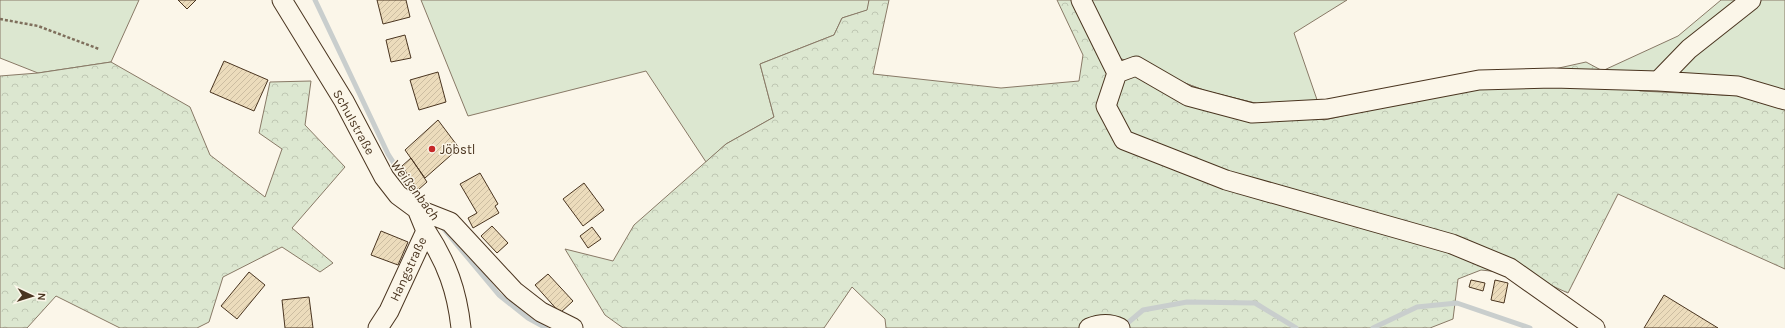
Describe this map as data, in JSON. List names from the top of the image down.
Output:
{
  "streets": {
    "street": ["Schulstraße", "Hangstraße"]
  },
  "crossings": [
    ["Schulstraße", "Hangstraße"]
  ],
  "water": ["Weißenbach"],
  "places": ["Jöbstl"],
  "north": "right"
}
